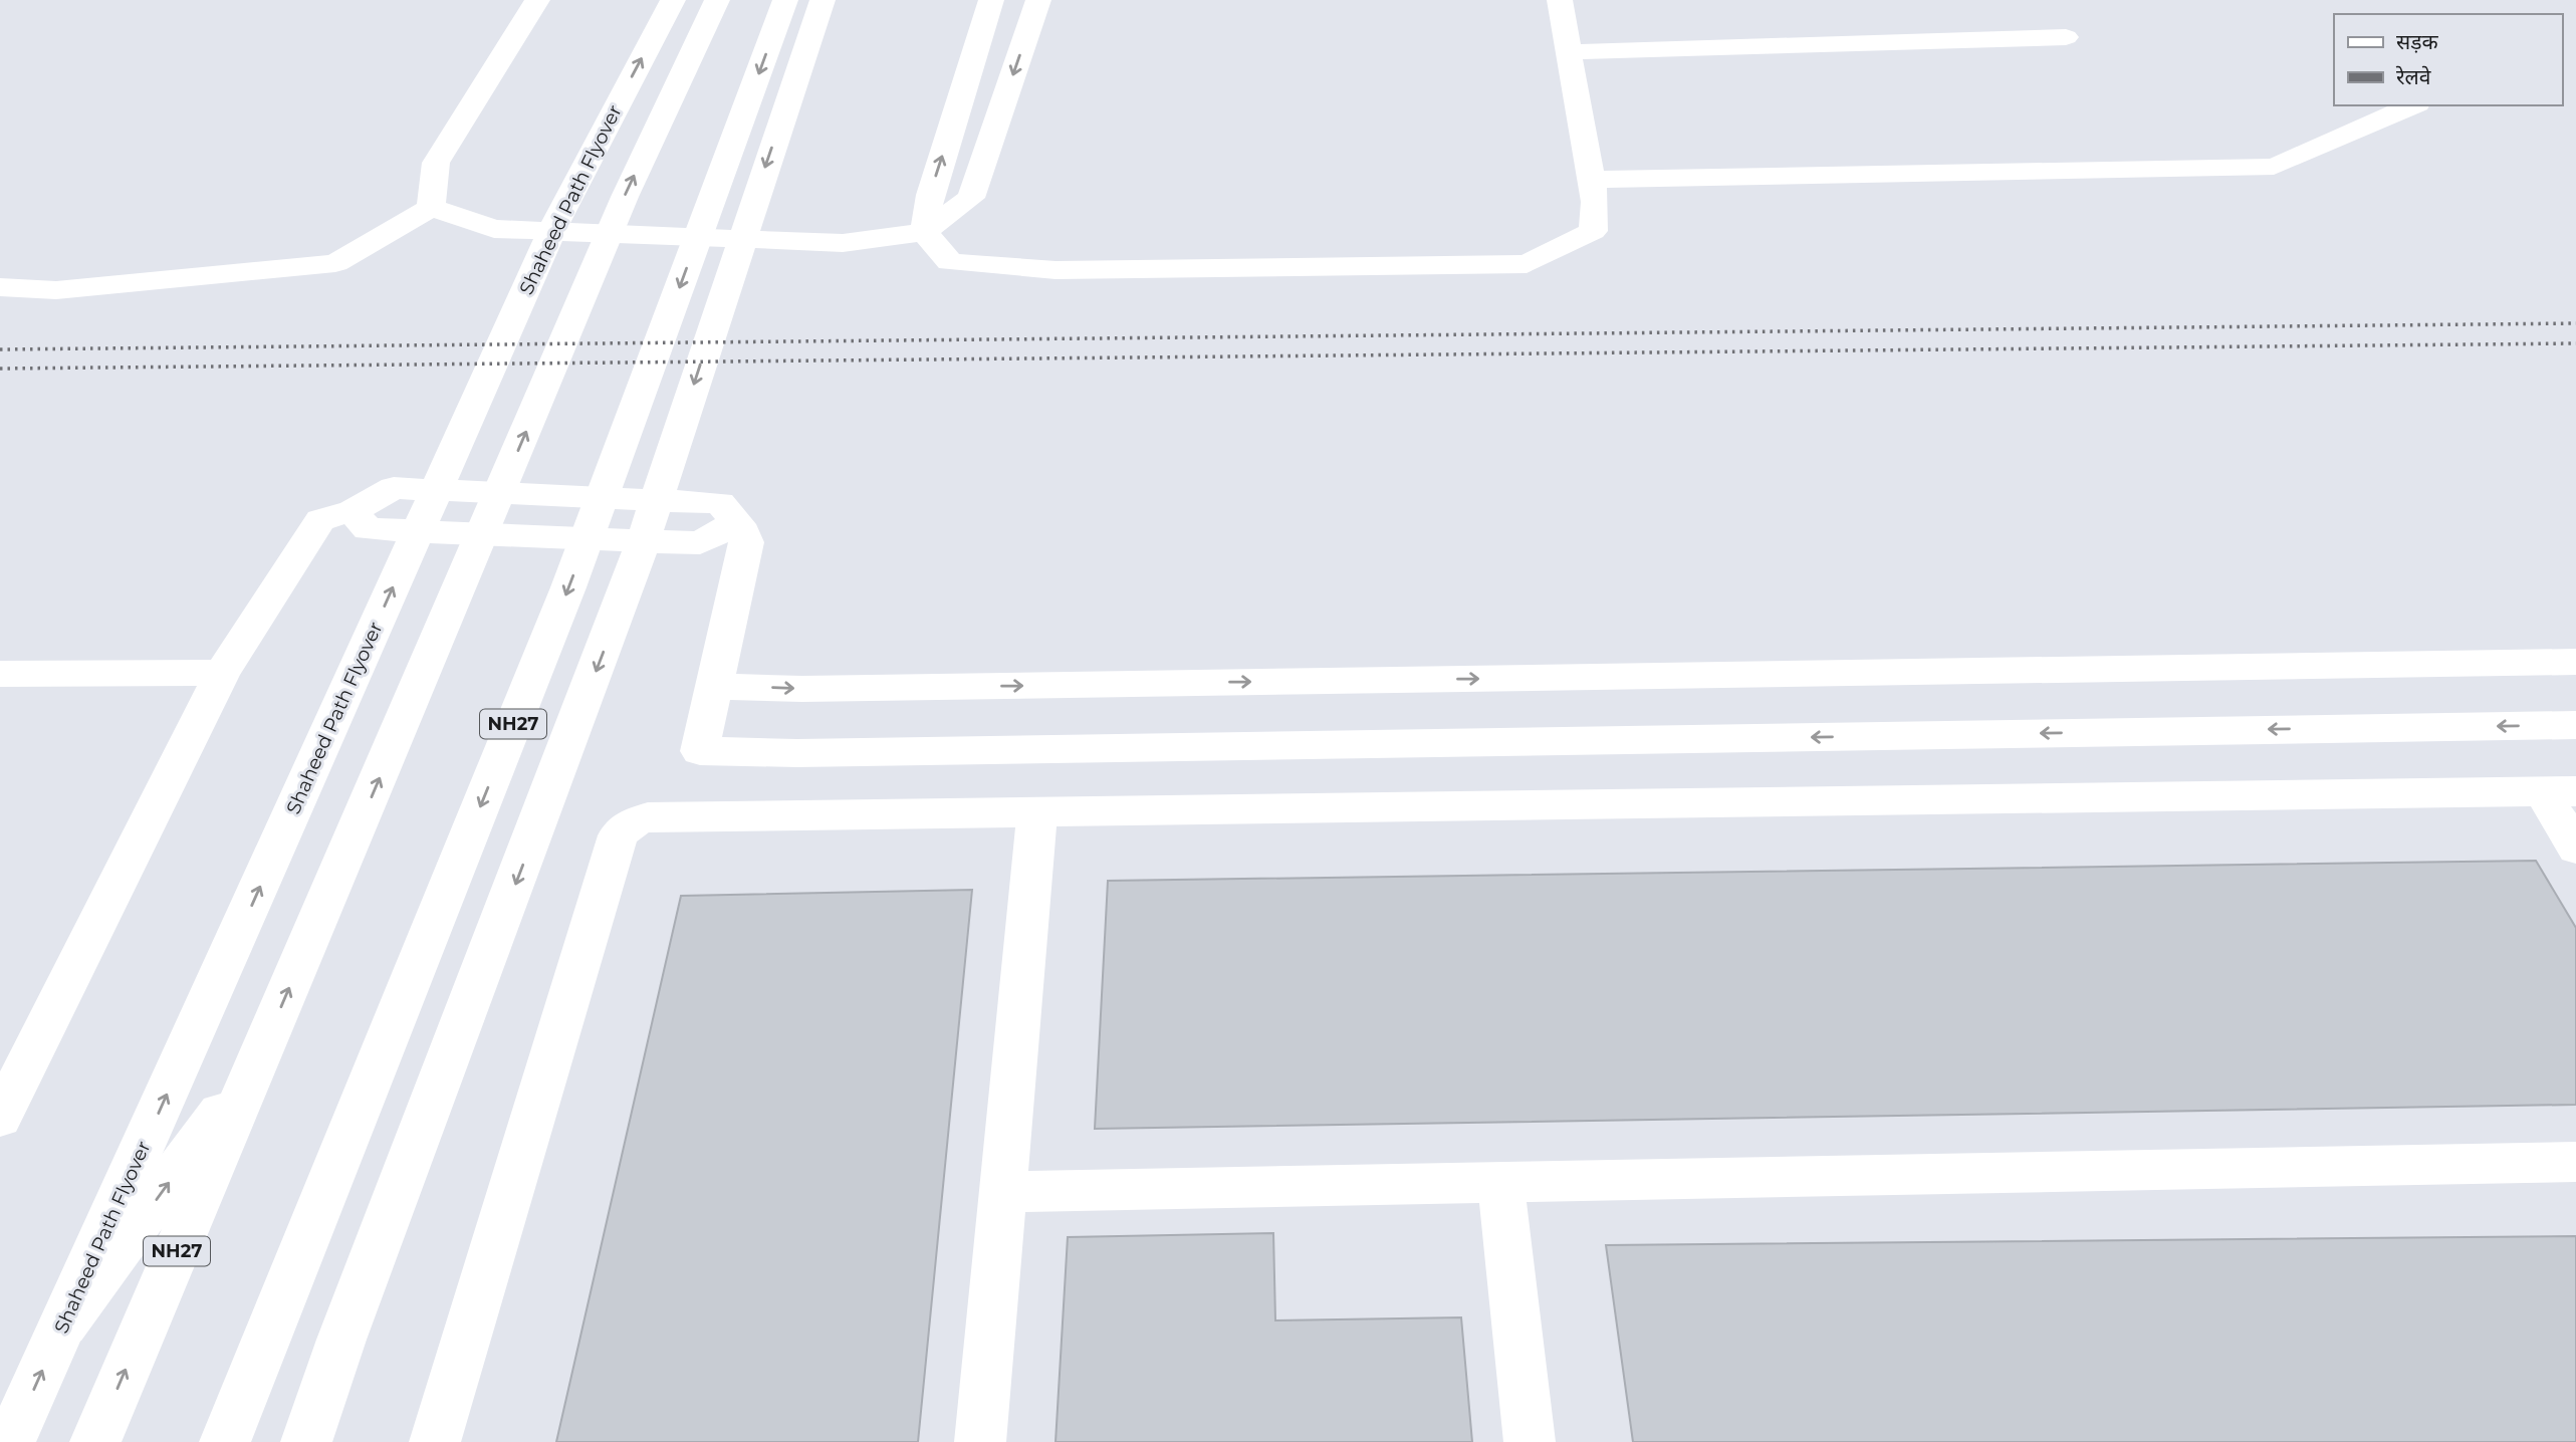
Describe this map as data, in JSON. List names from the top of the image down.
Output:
{
  "streets": {
    "main road": ["Shaheed Path Flyover", "NH27"]
  },
  "legend": ["सड़क", "रेलवे"]
}
